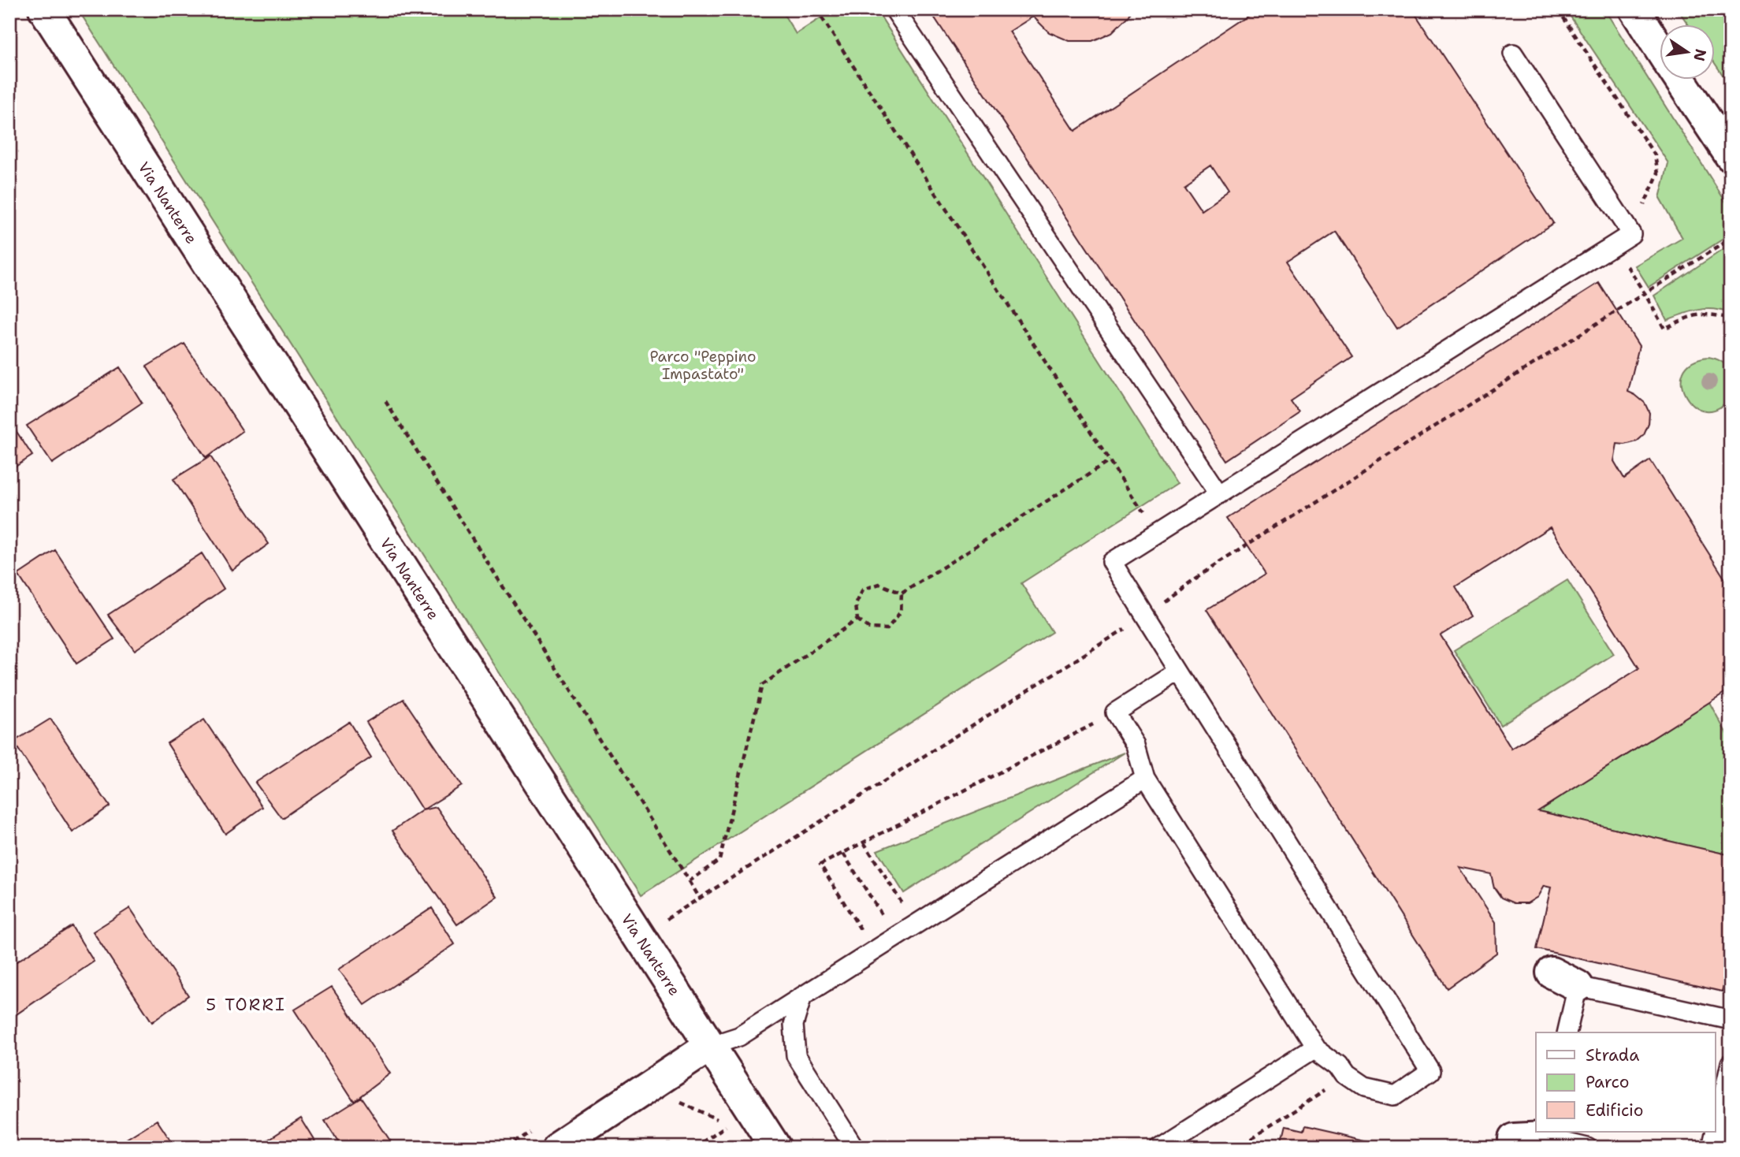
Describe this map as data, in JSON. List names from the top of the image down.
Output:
{
  "streets": {
    "street": ["Via Nanterre"]
  },
  "districts": ["5 TORRI"],
  "parks": ["Parco \"Peppino Impastato\""],
  "legend": ["Strada", "Parco", "Edificio"],
  "north": "right"
}
